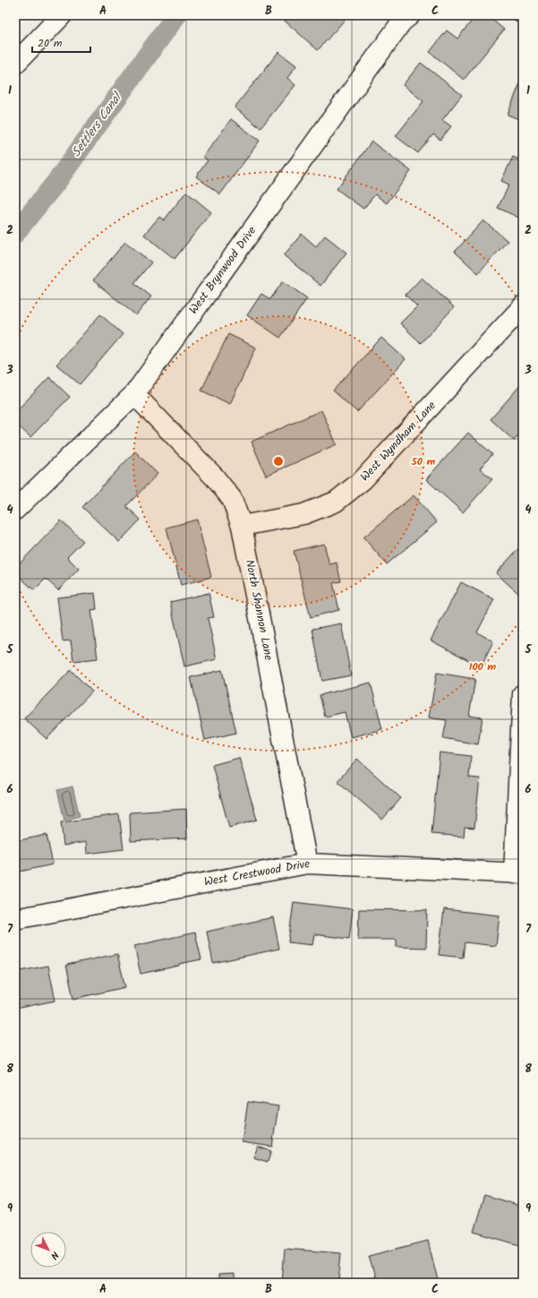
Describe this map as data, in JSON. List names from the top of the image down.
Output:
{
  "streets": {
    "street": [
      "West Brynwood Drive",
      "West Wyndham Lane",
      "North Shannon Lane",
      "West Crestwood Drive"
    ]
  },
  "crossings": [
    ["West Brynwood Drive", "North Shannon Lane"],
    ["West Wyndham Lane", "North Shannon Lane"],
    ["North Shannon Lane", "West Crestwood Drive"]
  ],
  "water": ["Settlers Canal"],
  "scale_bar": "20 m",
  "north": "bottom right",
  "grid": {
    "columns": ["A", "B", "C"],
    "rows": [
      "1",
      "2",
      "3",
      "4",
      "5",
      "6",
      "7",
      "8",
      "9"
    ]
  },
  "rings": ["50 m", "100 m"]
}
